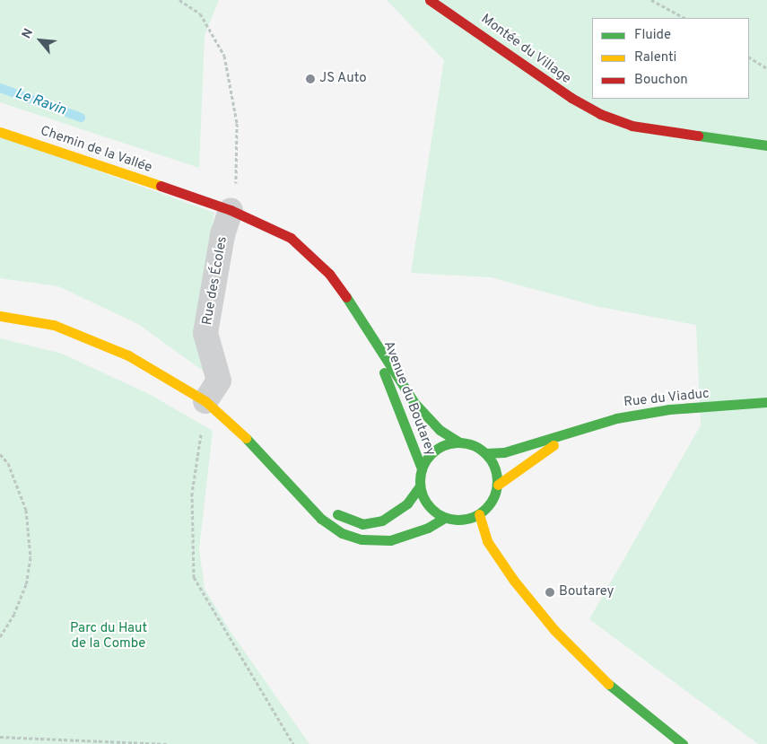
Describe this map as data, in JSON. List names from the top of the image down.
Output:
{
  "streets": {
    "main road": [
      "Montée du Village",
      "Chemin de la Vallée",
      "Avenue du Boutarey",
      "Rue du Viaduc"
    ],
    "street": ["Rue des Écoles"]
  },
  "crossings": [
    ["Chemin de la Vallée", "Avenue du Boutarey"],
    ["Rue des Écoles", "Avenue du Boutarey"],
    ["Avenue du Boutarey", "Rue du Viaduc"]
  ],
  "water": ["Le Ravin"],
  "parks": ["Parc du Haut de la Combe"],
  "places": ["JS Auto", "Boutarey"],
  "legend": ["Fluide", "Ralenti", "Bouchon"],
  "north": "top left"
}
